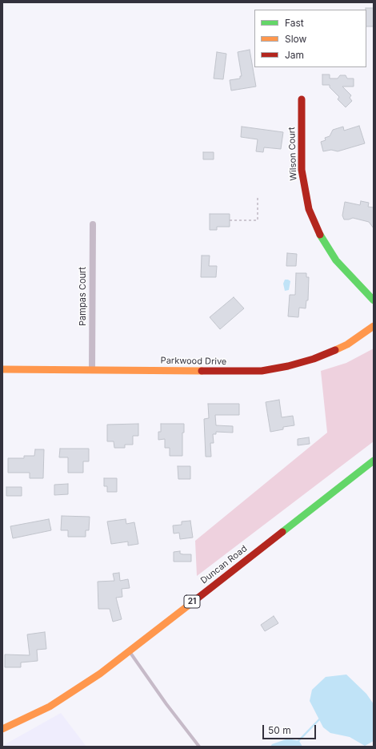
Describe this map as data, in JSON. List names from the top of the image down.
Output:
{
  "streets": {
    "main road": [
      "Wilson Court",
      "Parkwood Drive",
      "Duncan Road",
      "21"
    ],
    "street": ["Pampas Court"]
  },
  "crossings": [
    ["Pampas Court", "Parkwood Drive"]
  ],
  "legend": ["Fast", "Slow", "Jam"],
  "scale_bar": "50 m"
}
